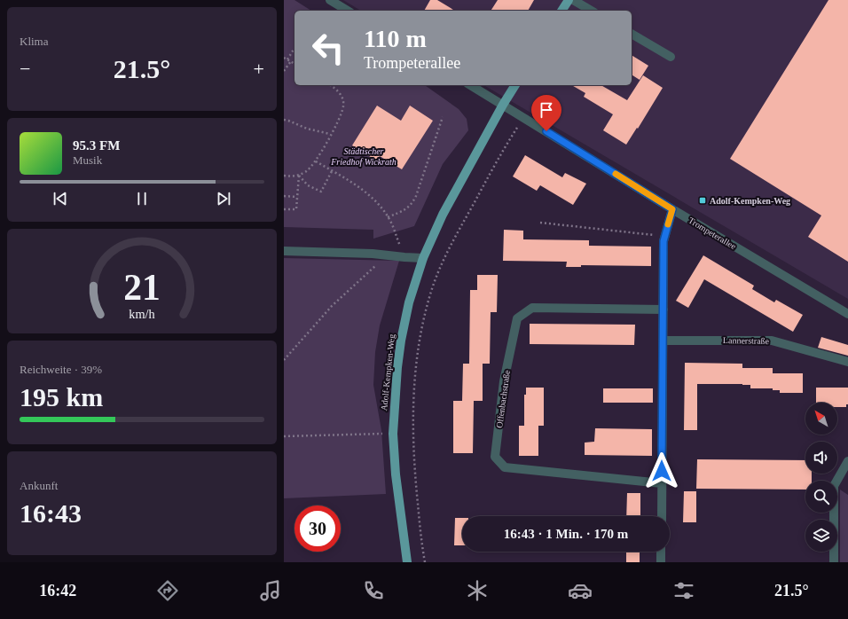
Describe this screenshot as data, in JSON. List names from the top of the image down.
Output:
{
  "streets": {
    "main road": ["Adolf-Kempken-Weg"],
    "street": ["Trompeterallee", "Lannerstraße", "Offenbachstraße"]
  },
  "crossings": [
    ["Trompeterallee", "Adolf-Kempken-Weg"]
  ],
  "parks": ["Städtischer Friedhof Wickrath"],
  "places": {
    "transit": ["Adolf-Kempken-Weg"]
  },
  "north": "top left",
  "page": {
    "tile": [
      "Klima",
      ["Reichweite · 39%", "195 km"],
      ["Ankunft", "16:43"]
    ],
    "turn": ["110 m", "Trompeterallee"],
    "heat": ["−", "21.5°", "+"],
    "song": ["95.3 FM", "Musik"],
    "limit": "30",
    "trip": "16:43 · 1 Min. · 170 m",
    "tabs": ["16:42", "21.5°"],
    "gauge": ["21", "km/h"]
  }
}
